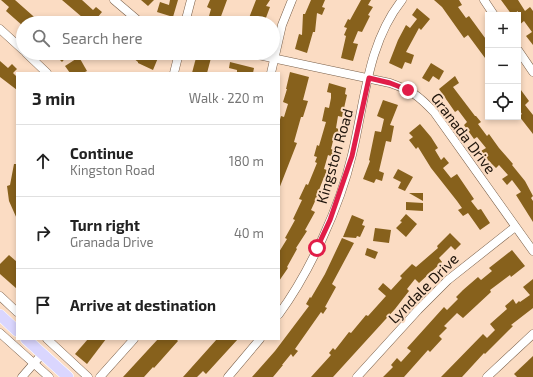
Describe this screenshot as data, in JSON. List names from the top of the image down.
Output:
{
  "streets": {
    "street": ["Granada Drive", "Kingston Road", "Lyndale Drive"]
  },
  "crossings": [
    ["Granada Drive", "Kingston Road"],
    ["Granada Drive", "Lyndale Drive"]
  ],
  "page": {
    "map_buttons": ["+", "−"],
    "search": "Search here",
    "heading": ["3 min", "Walk · 220 m"],
    "list": [
      ["Continue", "Kingston Road", "180 m"],
      ["Turn right", "Granada Drive", "40 m"],
      "Arrive at destination"
    ]
  }
}
